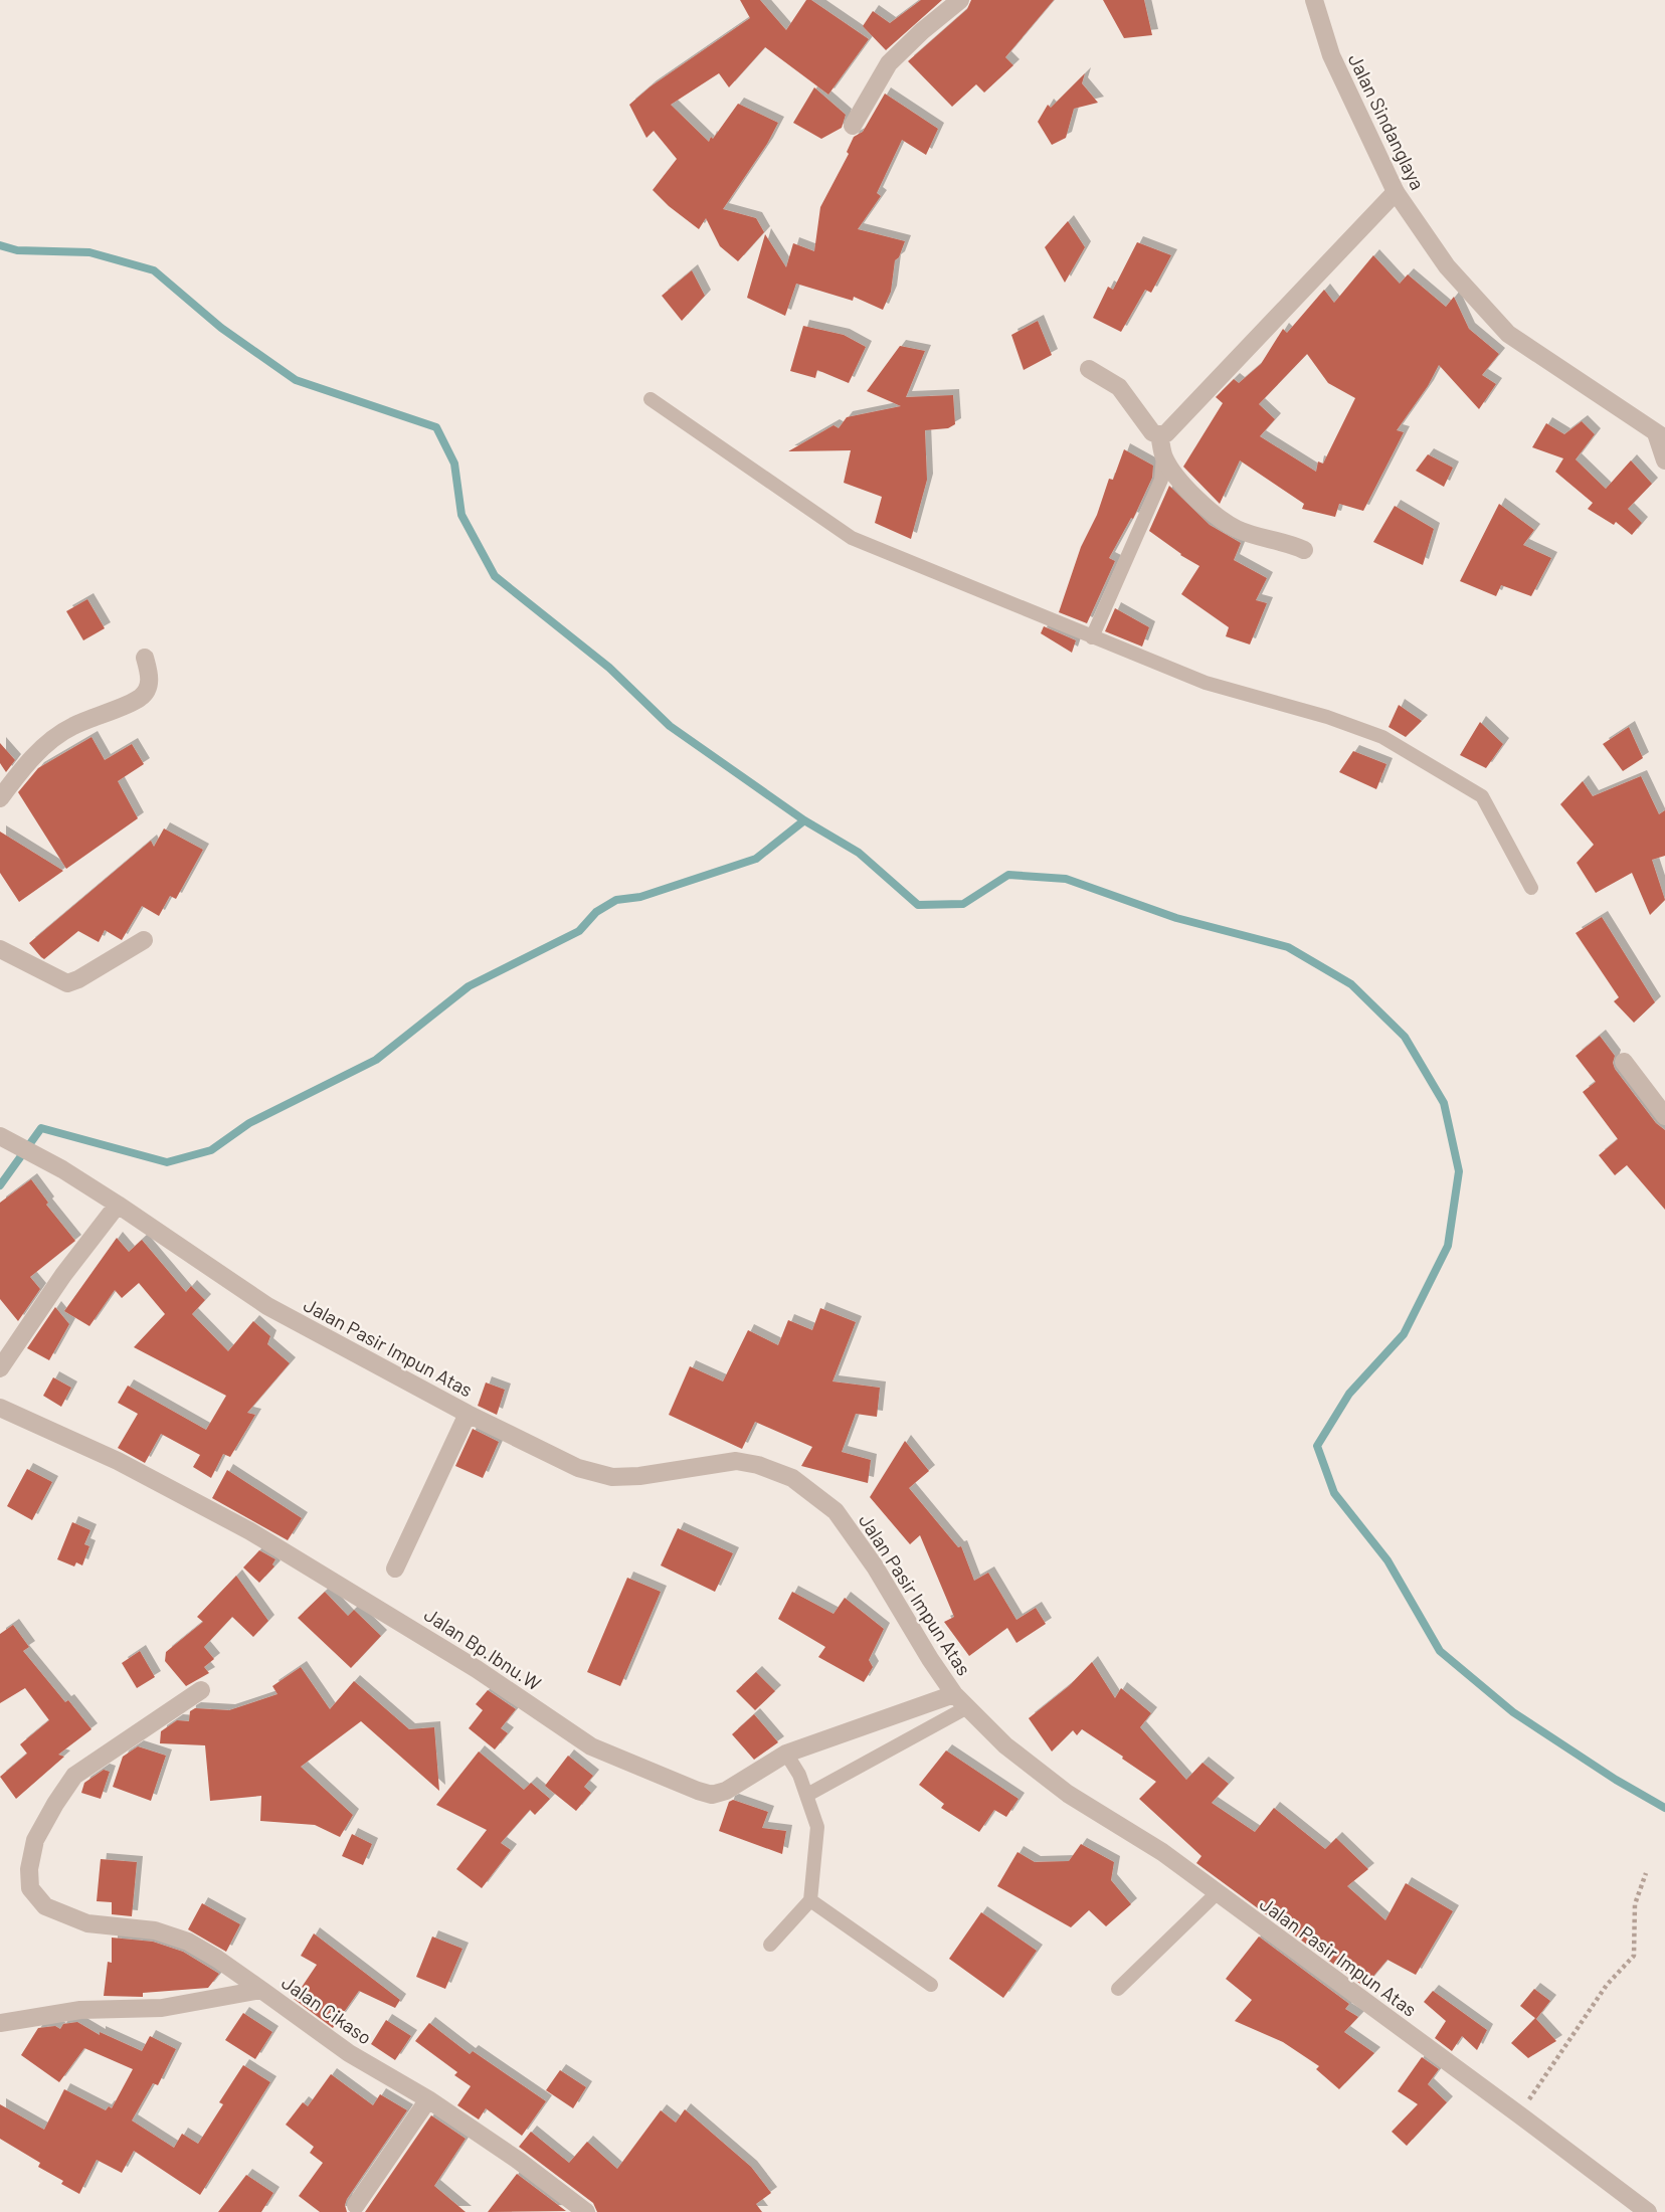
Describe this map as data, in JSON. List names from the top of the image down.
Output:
{
  "streets": {
    "street": [
      "Jalan Sindanglaya",
      "Jalan Pasir Impun Atas",
      "Jalan Bp.Ibnu.W",
      "Jalan Cikaso"
    ]
  },
  "crossings": [
    ["Jalan Pasir Impun Atas", "Jalan Bp.Ibnu.W"]
  ]
}
